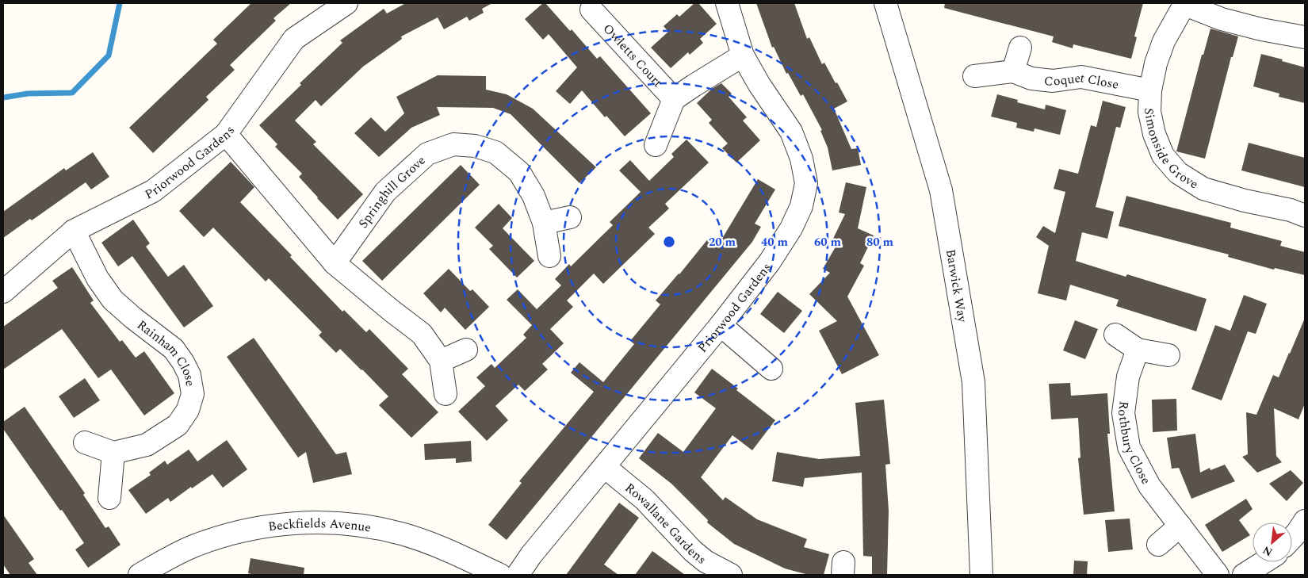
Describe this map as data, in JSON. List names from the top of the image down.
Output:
{
  "streets": {
    "street": [
      "Owletts Court",
      "Coquet Close",
      "Simonside Grove",
      "Priorwood Gardens",
      "Springhill Grove",
      "Barwick Way",
      "Rainham Close",
      "Rothbury Close",
      "Rowallane Gardens",
      "Beckfields Avenue"
    ]
  },
  "crossings": [
    ["Coquet Close", "Simonside Grove"],
    ["Priorwood Gardens", "Rainham Close"],
    ["Priorwood Gardens", "Rowallane Gardens"]
  ],
  "north": "bottom left",
  "rings": [
    "20 m",
    "40 m",
    "60 m",
    "80 m"
  ]
}
